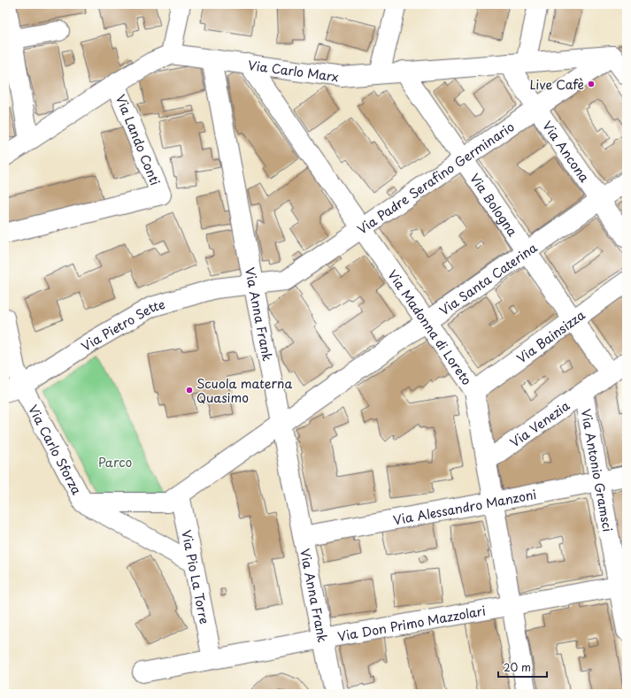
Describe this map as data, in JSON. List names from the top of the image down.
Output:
{
  "streets": {
    "street": [
      "Via Carlo Marx",
      "Via Lando Conti",
      "Via Ancona",
      "Via Padre Serafino Germinario",
      "Via Bologna",
      "Via Santa Caterina",
      "Via Anna Frank",
      "Via Pietro Sette",
      "Via Madonna di Loreto",
      "Via Bainsizza",
      "Via Venezia",
      "Via Carlo Sforza",
      "Via Antonio Gramsci",
      "Via Alessandro Manzoni",
      "Via Pio La Torre",
      "Via Don Primo Mazzolari"
    ]
  },
  "crossings": [
    ["Via Carlo Marx", "Via Ancona"],
    ["Via Carlo Marx", "Via Padre Serafino Germinario"],
    ["Via Carlo Marx", "Via Bologna"],
    ["Via Carlo Marx", "Via Anna Frank"],
    ["Via Carlo Marx", "Via Madonna di Loreto"],
    ["Via Ancona", "Via Padre Serafino Germinario"],
    ["Via Ancona", "Via Santa Caterina"],
    ["Via Padre Serafino Germinario", "Via Bologna"],
    ["Via Padre Serafino Germinario", "Via Anna Frank"],
    ["Via Padre Serafino Germinario", "Via Pietro Sette"],
    ["Via Padre Serafino Germinario", "Via Madonna di Loreto"],
    ["Via Bologna", "Via Santa Caterina"],
    ["Via Bologna", "Via Bainsizza"],
    ["Via Bologna", "Via Venezia"],
    ["Via Santa Caterina", "Via Anna Frank"],
    ["Via Santa Caterina", "Via Madonna di Loreto"],
    ["Via Santa Caterina", "Via Carlo Sforza"],
    ["Via Santa Caterina", "Via Pio La Torre"],
    ["Via Anna Frank", "Via Pietro Sette"],
    ["Via Anna Frank", "Via Alessandro Manzoni"],
    ["Via Anna Frank", "Via Don Primo Mazzolari"],
    ["Via Pietro Sette", "Via Carlo Sforza"],
    ["Via Madonna di Loreto", "Via Bainsizza"],
    ["Via Madonna di Loreto", "Via Venezia"],
    ["Via Madonna di Loreto", "Via Alessandro Manzoni"],
    ["Via Madonna di Loreto", "Via Don Primo Mazzolari"],
    ["Via Venezia", "Via Antonio Gramsci"],
    ["Via Carlo Sforza", "Via Pio La Torre"],
    ["Via Antonio Gramsci", "Via Alessandro Manzoni"],
    ["Via Antonio Gramsci", "Via Don Primo Mazzolari"],
    ["Via Pio La Torre", "Via Don Primo Mazzolari"]
  ],
  "parks": ["Parco"],
  "places": ["Live Cafè", "Scuola materna Quasimo"],
  "scale_bar": "20 m"
}
